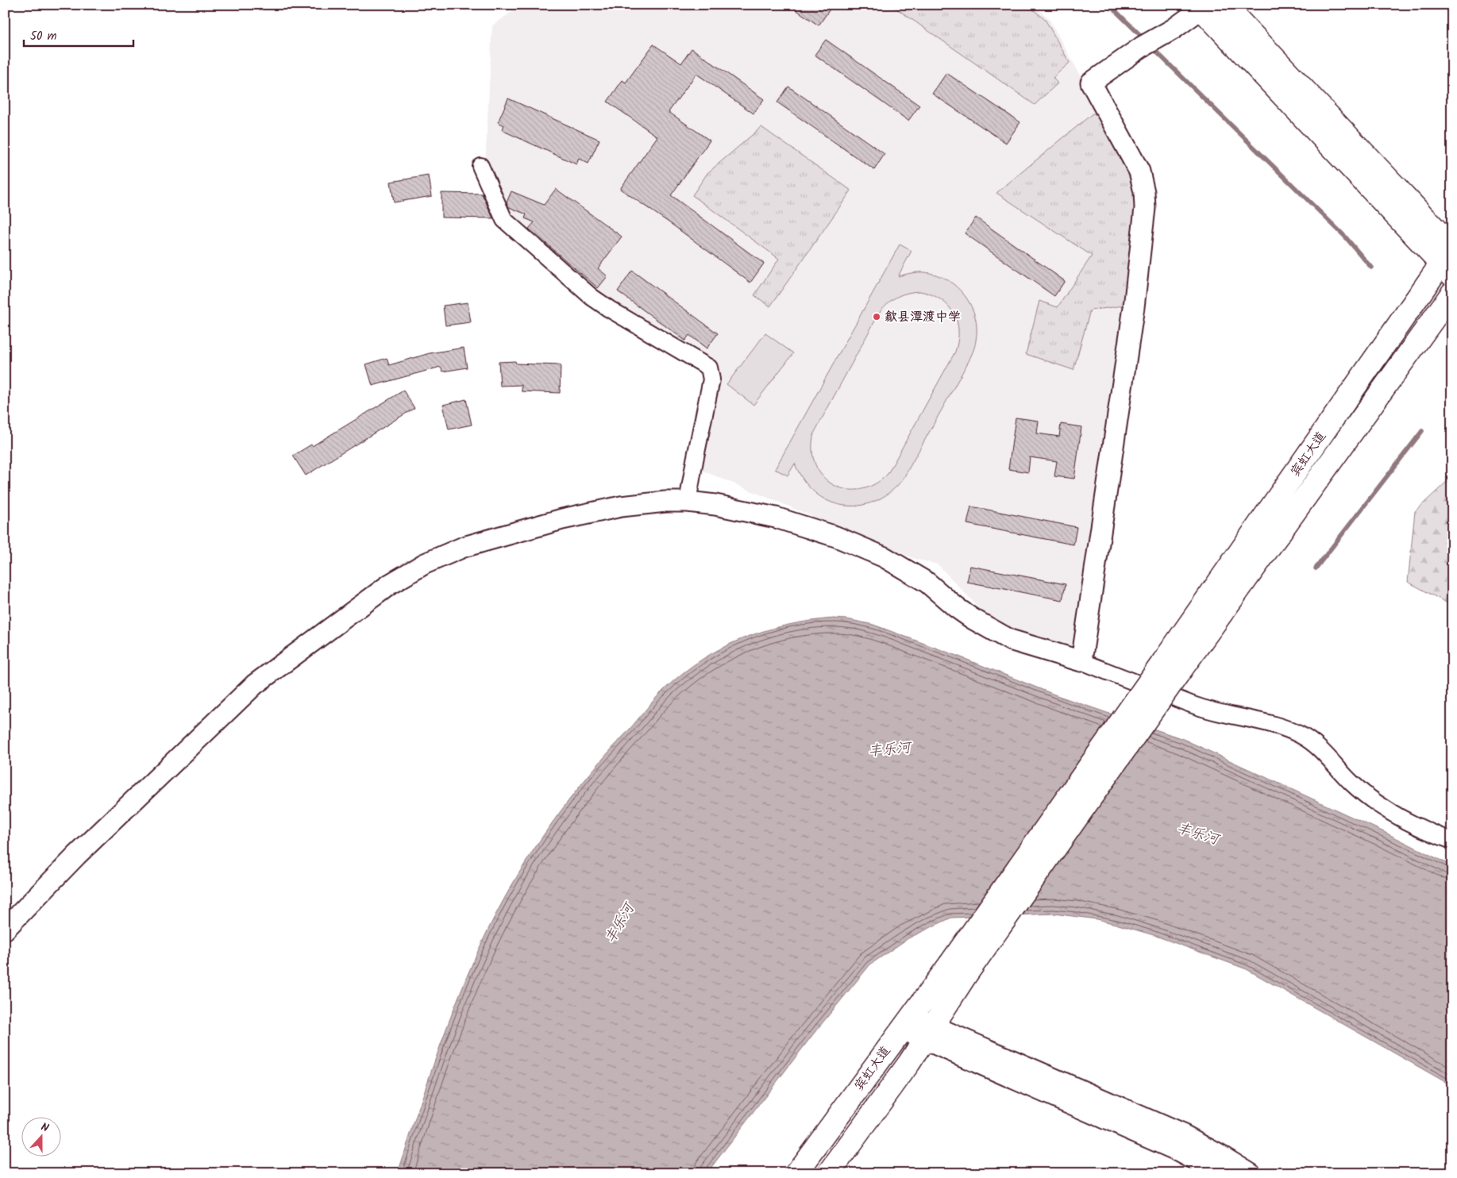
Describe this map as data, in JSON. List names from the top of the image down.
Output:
{
  "streets": {
    "main road": ["宾虹大道"]
  },
  "water": ["丰乐河"],
  "places": ["歙县潭渡中学"],
  "scale_bar": "50 m",
  "north": "top"
}
